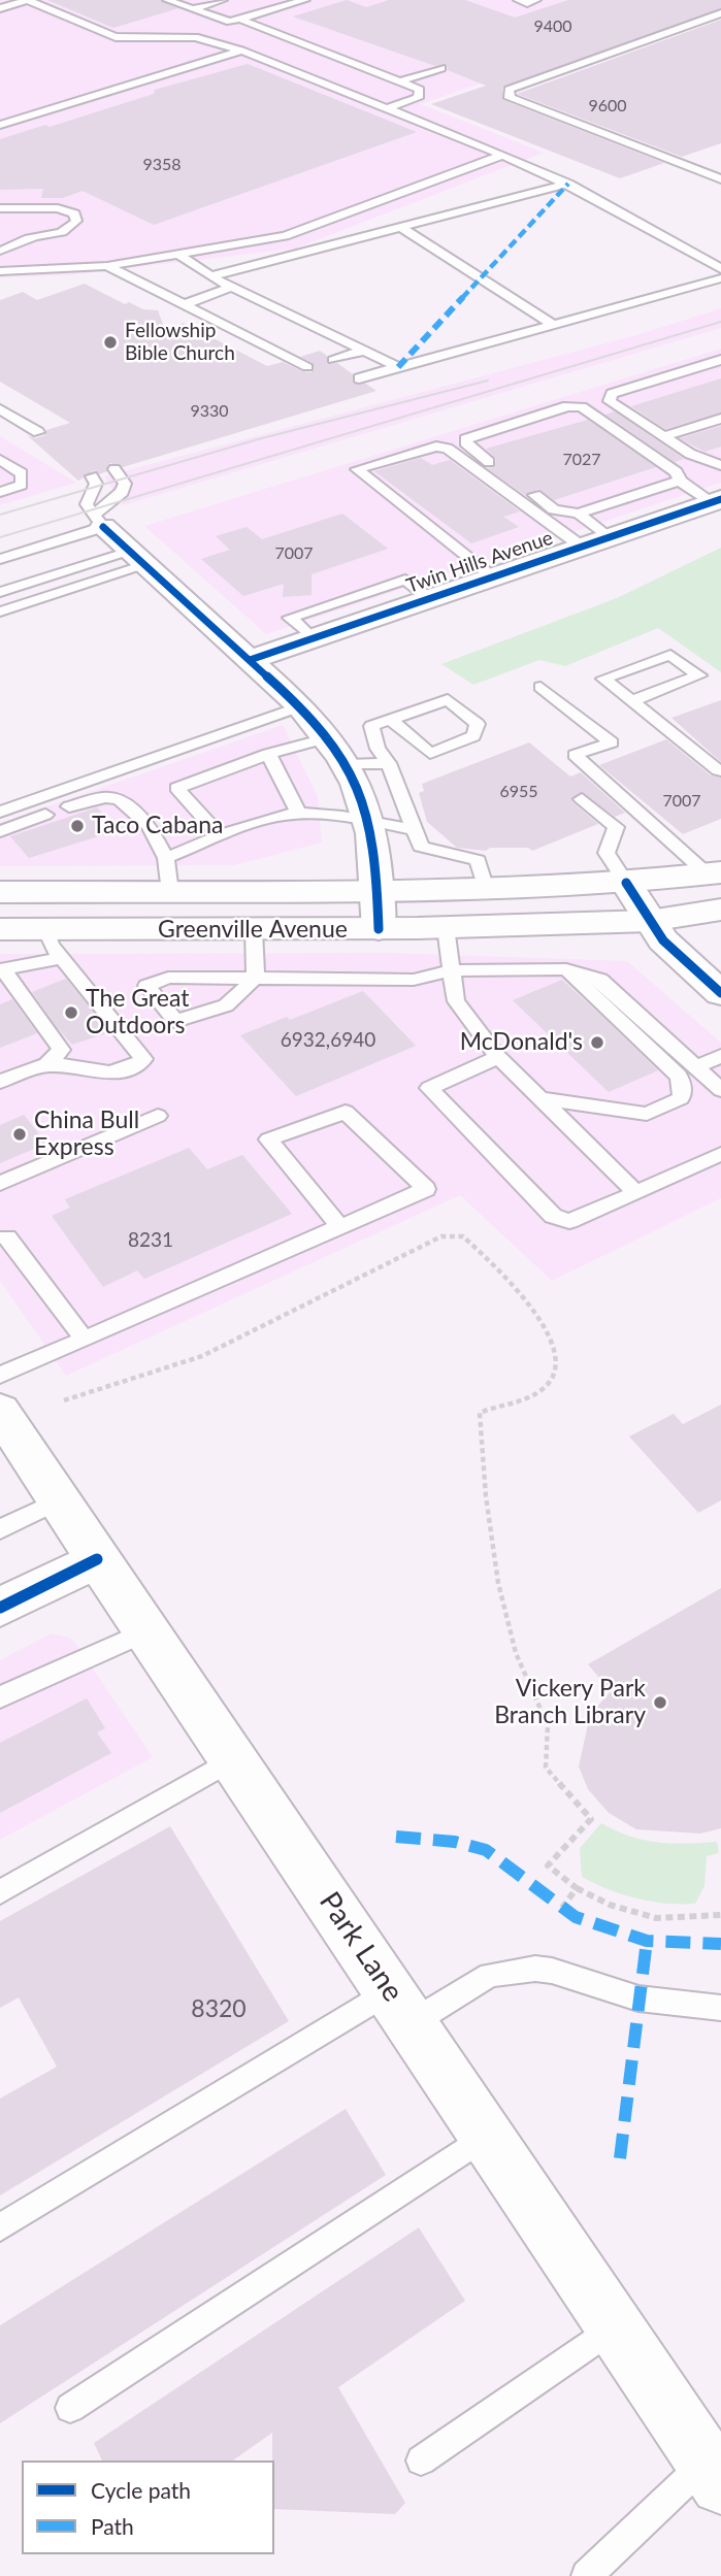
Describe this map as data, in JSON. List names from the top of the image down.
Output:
{
  "streets": {
    "main road": ["Twin Hills Avenue", "Greenville Avenue", "Park Lane"]
  },
  "places": [
    "Fellowship Bible Church",
    "Taco Cabana",
    "The Great Outdoors",
    "McDonald's",
    "China Bull Express",
    "Vickery Park Branch Library"
  ],
  "house_numbers": [
    "9400",
    "9600",
    "9358",
    "9330",
    "7027",
    "7007",
    "6955",
    "7007",
    "6932,6940",
    "8231",
    "8320"
  ],
  "legend": ["Cycle path", "Path"]
}
